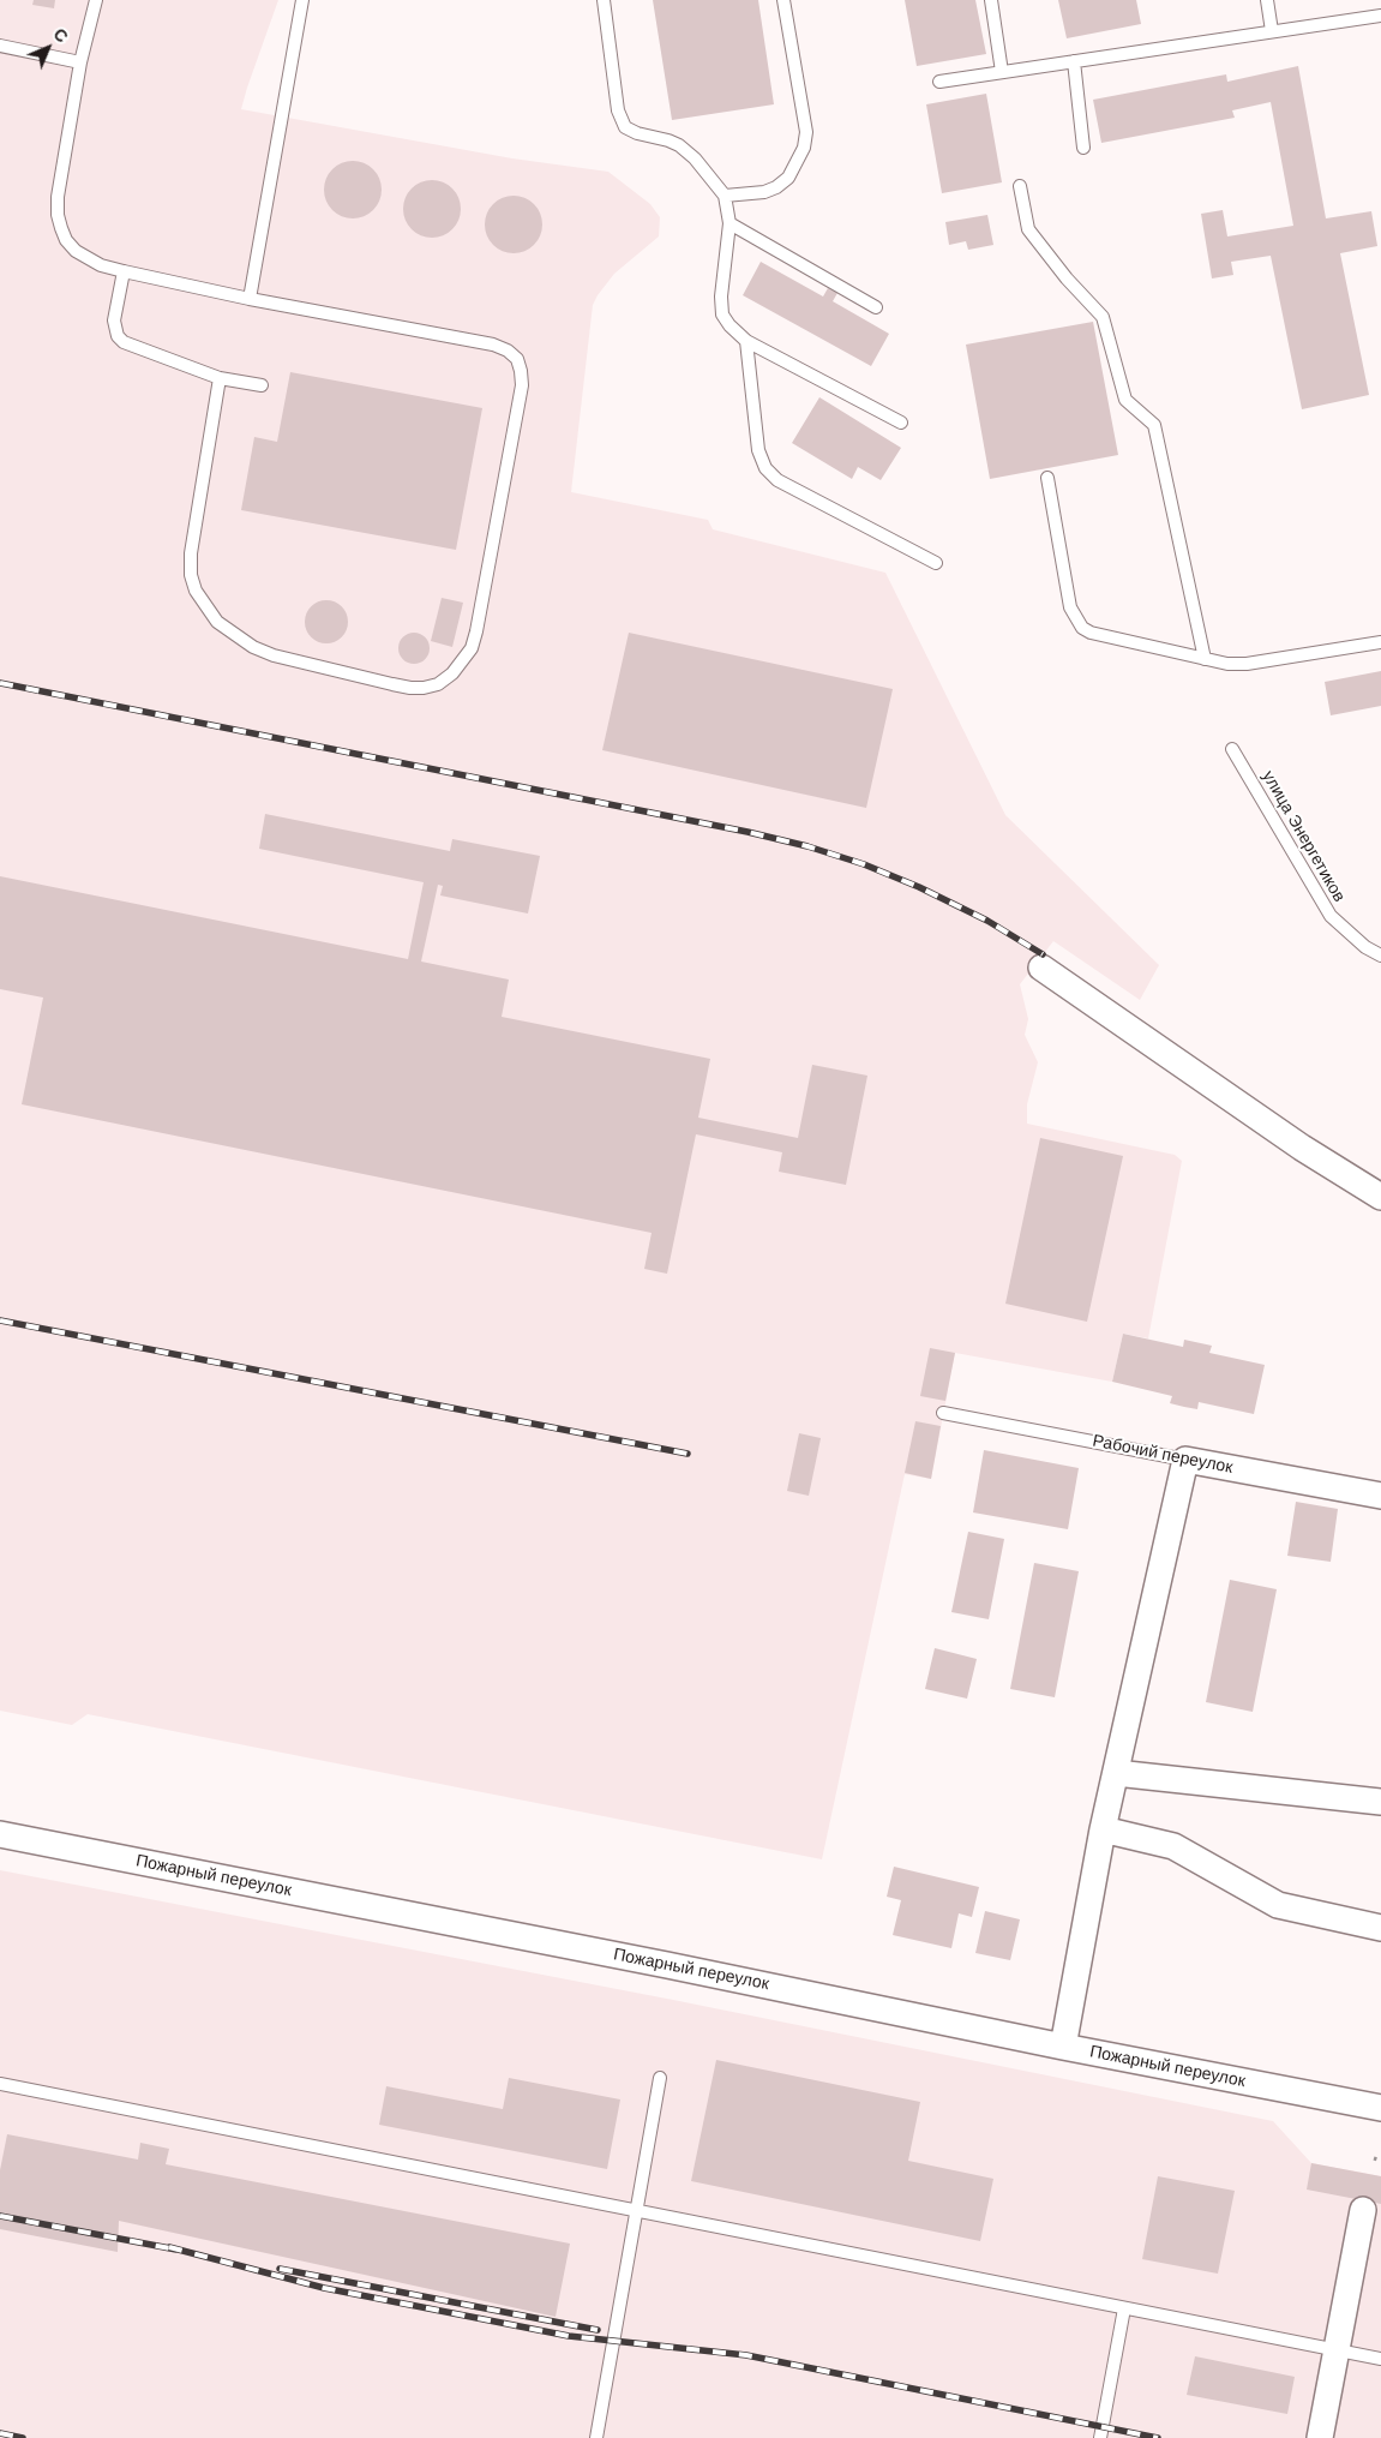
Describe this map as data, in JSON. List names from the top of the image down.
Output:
{
  "streets": {
    "street": ["Рабочий переулок", "Пожарный переулок"],
    "lane": ["улица Энергетиков"]
  },
  "north": "top right"
}
